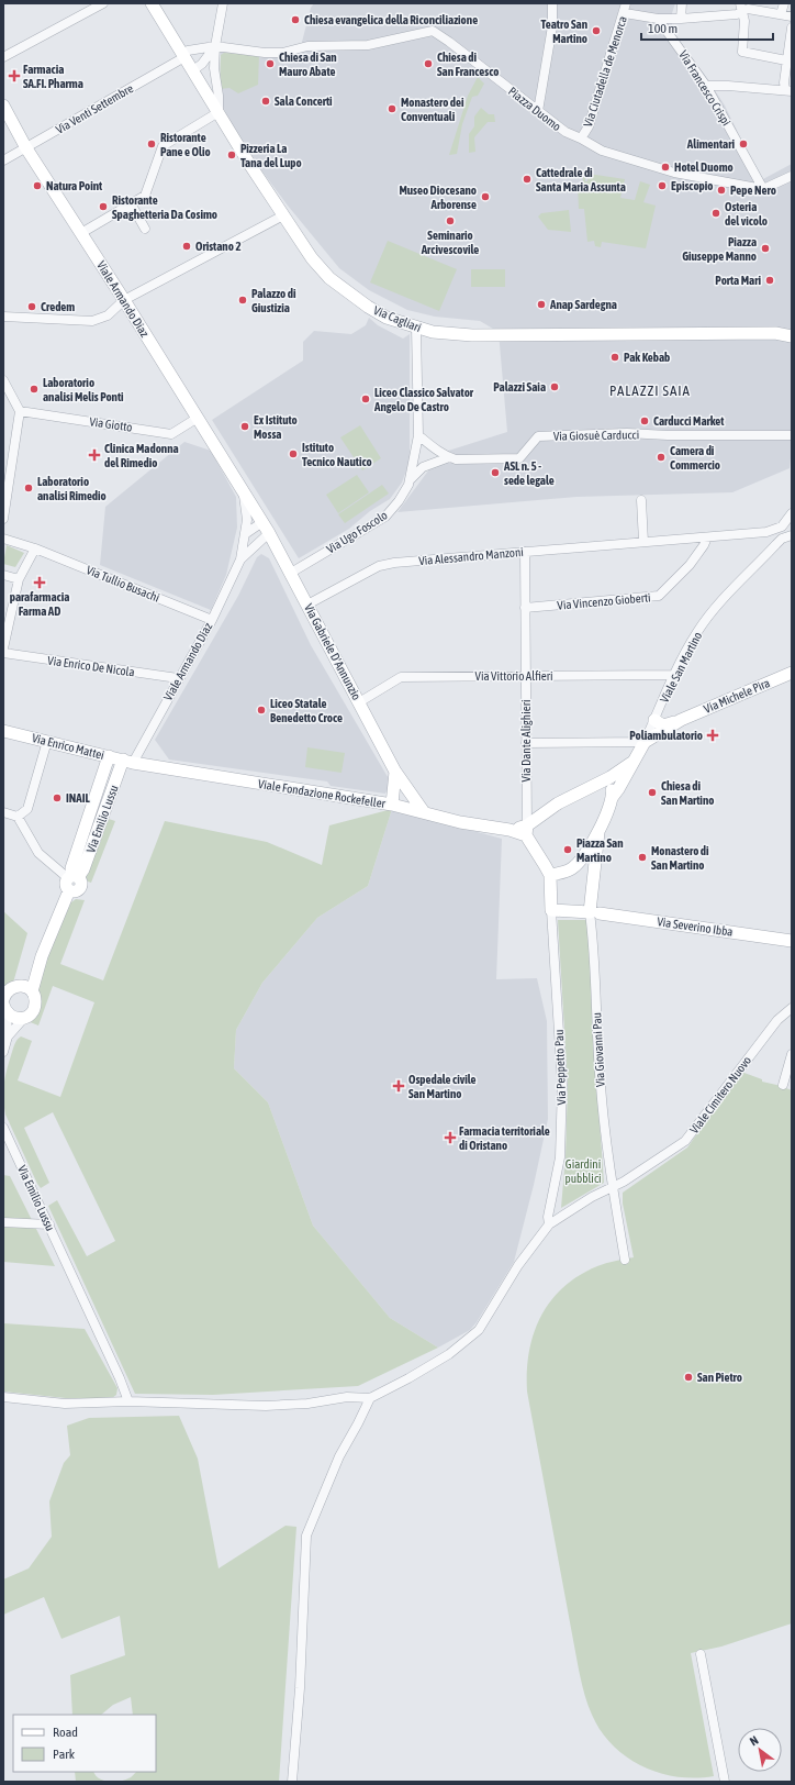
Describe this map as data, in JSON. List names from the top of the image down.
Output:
{
  "streets": {
    "street": [
      "Via Ciutadella de Menorca",
      "Via Francesco Crispi",
      "Via Venti Settembre",
      "Piazza Duomo",
      "Viale Armando Diaz",
      "Via Cagliari",
      "Via Giotto",
      "Via Giosuè Carducci",
      "Via Ugo Foscolo",
      "Via Alessandro Manzoni",
      "Via Tullio Busachi",
      "Via Vincenzo Gioberti",
      "Via Gabriele D'Annunzio",
      "Via Enrico De Nicola",
      "Viale San Martino",
      "Via Vittorio Alfieri",
      "Via Michele Pira",
      "Via Dante Alighieri",
      "Via Enrico Mattei",
      "Viale Fondazione Rockefeller",
      "Via Emilio Lussu",
      "Via Severino Ibba",
      "Via Giovanni Pau",
      "Via Peppetto Pau",
      "Viale Cimitero Nuovo"
    ]
  },
  "crossings": [
    ["Via Ciutadella de Menorca", "Piazza Duomo"],
    ["Via Francesco Crispi", "Piazza Duomo"],
    ["Via Venti Settembre", "Piazza Duomo"],
    ["Via Venti Settembre", "Viale Armando Diaz"],
    ["Via Venti Settembre", "Via Cagliari"],
    ["Viale Armando Diaz", "Via Giotto"],
    ["Viale Armando Diaz", "Via Tullio Busachi"],
    ["Viale Armando Diaz", "Via Gabriele D'Annunzio"],
    ["Viale Armando Diaz", "Via Enrico De Nicola"],
    ["Viale Armando Diaz", "Via Enrico Mattei"],
    ["Viale Armando Diaz", "Viale Fondazione Rockefeller"],
    ["Viale Armando Diaz", "Via Emilio Lussu"],
    ["Via Cagliari", "Via Ugo Foscolo"],
    ["Via Giosuè Carducci", "Via Ugo Foscolo"],
    ["Via Ugo Foscolo", "Via Gabriele D'Annunzio"],
    ["Via Alessandro Manzoni", "Via Vincenzo Gioberti"],
    ["Via Alessandro Manzoni", "Via Gabriele D'Annunzio"],
    ["Via Alessandro Manzoni", "Via Dante Alighieri"],
    ["Via Vincenzo Gioberti", "Via Dante Alighieri"],
    ["Via Gabriele D'Annunzio", "Via Vittorio Alfieri"],
    ["Via Gabriele D'Annunzio", "Viale Fondazione Rockefeller"],
    ["Viale San Martino", "Via Vittorio Alfieri"],
    ["Viale San Martino", "Via Michele Pira"],
    ["Via Vittorio Alfieri", "Via Dante Alighieri"],
    ["Via Dante Alighieri", "Viale Fondazione Rockefeller"],
    ["Via Enrico Mattei", "Viale Fondazione Rockefeller"],
    ["Via Enrico Mattei", "Via Emilio Lussu"],
    ["Viale Fondazione Rockefeller", "Via Emilio Lussu"],
    ["Via Severino Ibba", "Via Giovanni Pau"],
    ["Via Giovanni Pau", "Viale Cimitero Nuovo"],
    ["Via Peppetto Pau", "Viale Cimitero Nuovo"]
  ],
  "districts": ["PALAZZI SAIA"],
  "parks": ["Giardini pubblici"],
  "places": {
    "other": [
      "Chiesa evangelica della Riconciliazione",
      "Teatro San Martino",
      "Chiesa di San Mauro Abate",
      "Chiesa di San Francesco",
      "Sala Concerti",
      "Monastero dei Conventuali",
      "Ristorante Pane e Olio",
      "Alimentari",
      "Pizzeria La Tana del Lupo",
      "Hotel Duomo",
      "Cattedrale di Santa Maria Assunta",
      "Natura Point",
      "Episcopio",
      "Pepe Nero",
      "Museo Diocesano Arborense",
      "Ristorante Spaghetteria Da Cosimo",
      "Osteria del vicolo",
      "Seminario Arcivescovile",
      "Oristano 2",
      "Piazza Giuseppe Manno",
      "Porta Mari",
      "Palazzo di Giustizia",
      "Anap Sardegna",
      "Credem",
      "Pak Kebab",
      "Palazzi Saia",
      "Laboratorio analisi Melis Ponti",
      "Liceo Classico Salvator Angelo De Castro",
      "Carducci Market",
      "Ex Istituto Mossa",
      "Istituto Tecnico Nautico",
      "Camera di Commercio",
      "ASL n. 5 - sede legale",
      "Laboratorio analisi Rimedio",
      "Liceo Statale Benedetto Croce",
      "Chiesa di San Martino",
      "INAIL",
      "Piazza San Martino",
      "Monastero di San Martino",
      "San Pietro"
    ],
    "health": [
      "Farmacia SA.FI. Pharma",
      "Clinica Madonna del Rimedio",
      "parafarmacia Farma AD",
      "Poliambulatorio",
      "Ospedale civile San Martino",
      "Farmacia territoriale di Oristano"
    ]
  },
  "legend": ["Road", "Park"],
  "scale_bar": "100 m",
  "north": "top left"
}
